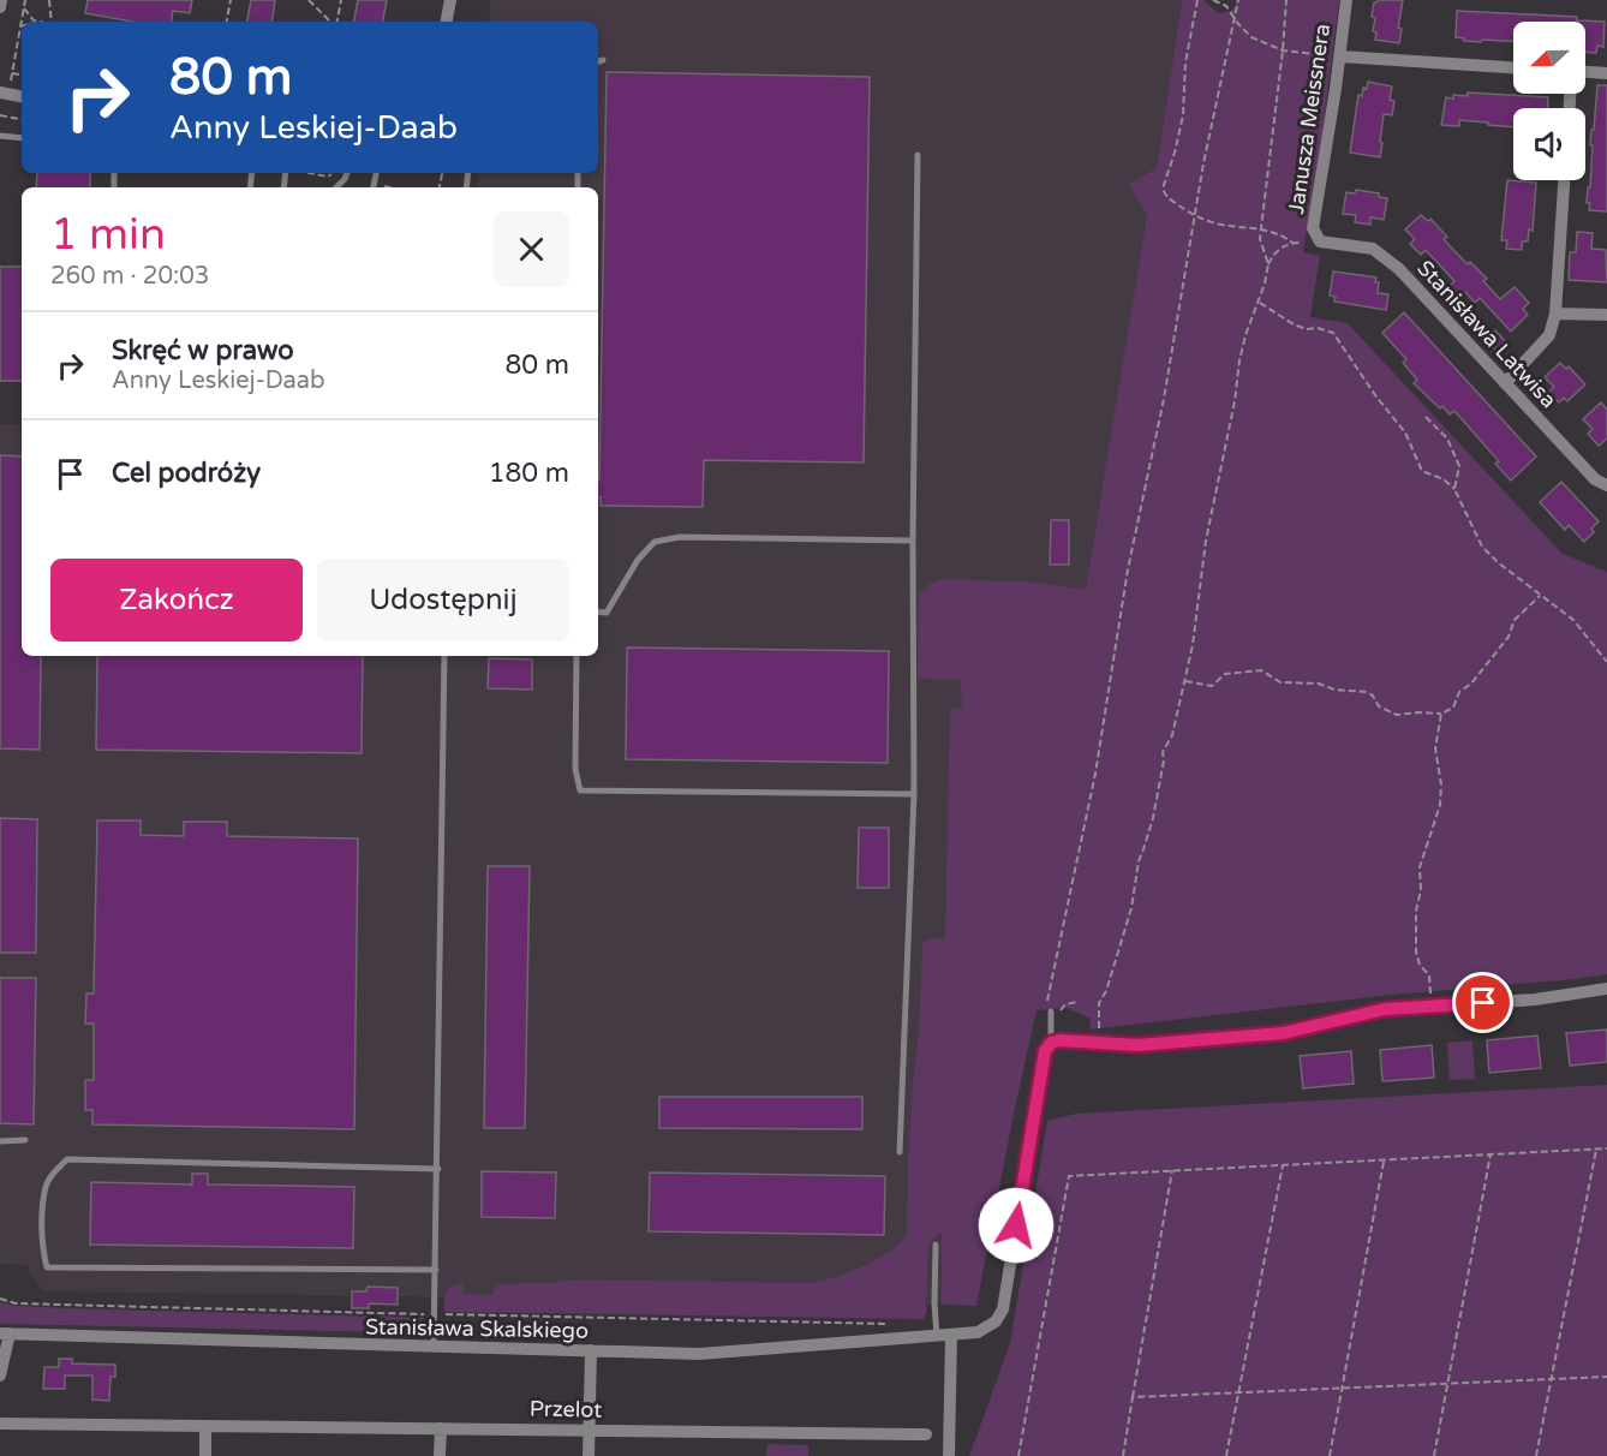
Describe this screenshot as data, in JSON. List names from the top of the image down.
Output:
{
  "streets": {
    "street": [
      "Janusza Meissnera",
      "Stanisława Latwisa",
      "Stanisława Skalskiego",
      "Przelot"
    ]
  },
  "crossings": [
    ["Janusza Meissnera", "Stanisława Latwisa"]
  ],
  "north": "left",
  "page": {
    "turn": ["80 m", "Anny Leskiej-Daab"],
    "heading": ["1 min", "260 m · 20:03"],
    "list": [
      {
        "name": "Skręć w prawo",
        "note": "Anny Leskiej-Daab",
        "value": "80 m"
      },
      {
        "name": "Cel podróży",
        "value": "180 m"
      }
    ],
    "buttons": ["Zakończ", "Udostępnij"]
  }
}
